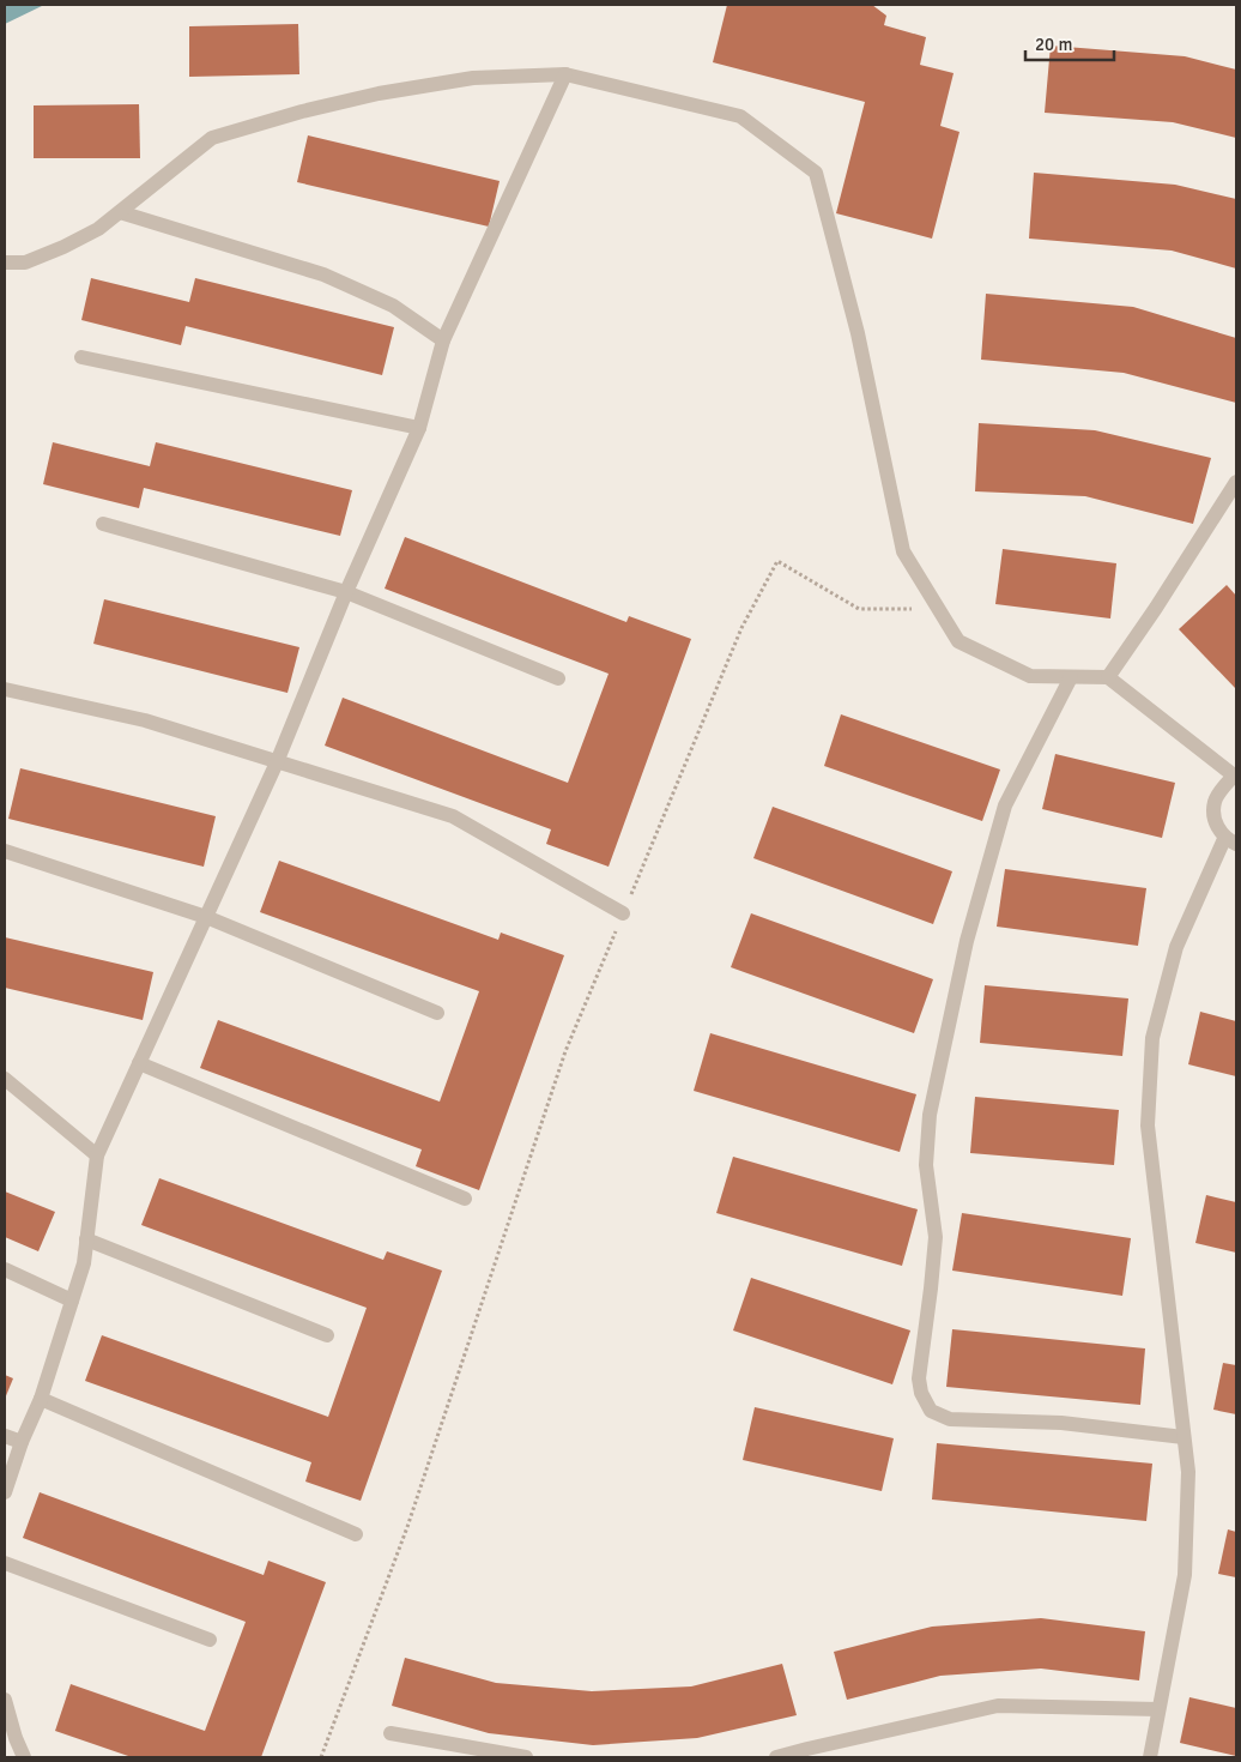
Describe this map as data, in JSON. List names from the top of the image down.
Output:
{
  "scale_bar": "20 m"
}
